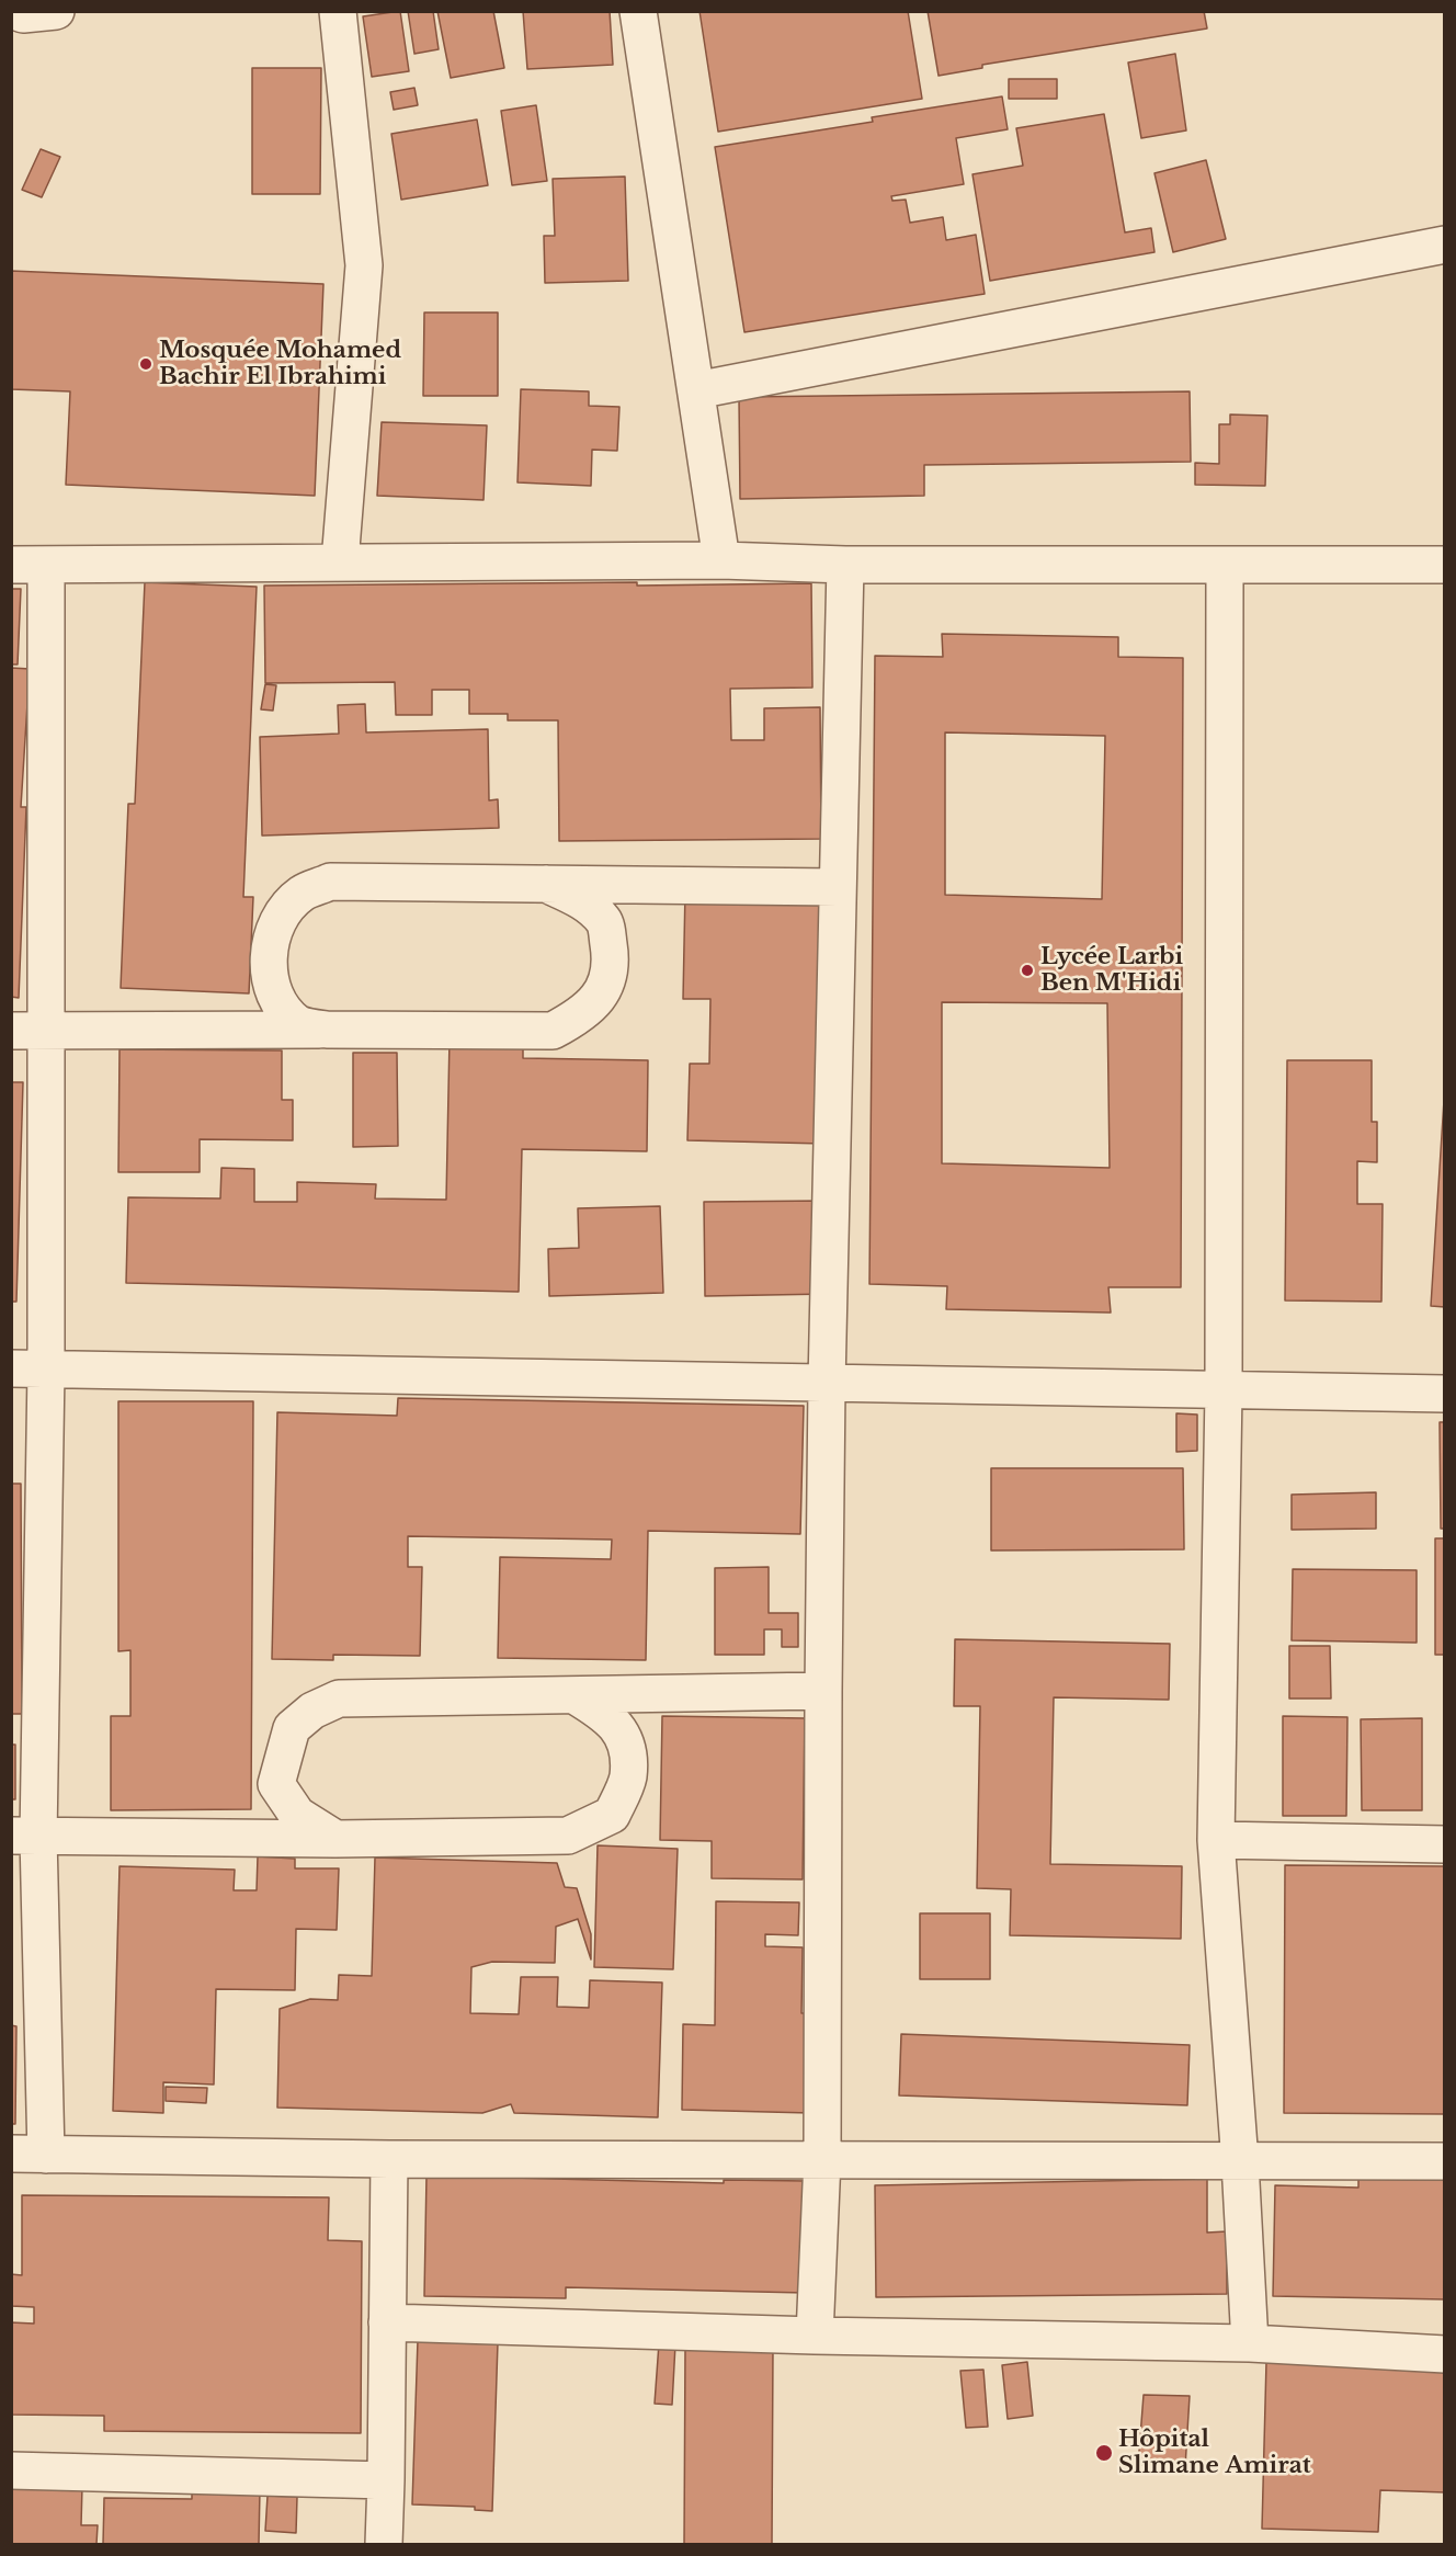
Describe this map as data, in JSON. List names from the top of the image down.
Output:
{
  "places": ["Mosquée Mohamed Bachir El Ibrahimi", "Lycée Larbi Ben M'Hidi", "Hôpital Slimane Amirat"]
}
